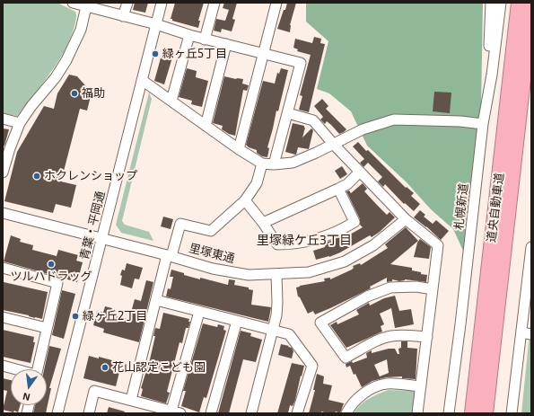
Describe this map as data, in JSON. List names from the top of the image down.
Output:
{
  "streets": {
    "highway": ["道央自動車道"],
    "street": ["札幌新道", "青葉・平岡通", "里塚東通"]
  },
  "crossings": [
    ["青葉・平岡通", "里塚東通"]
  ],
  "districts": ["里塚緑ケ丘3丁目"],
  "places": [
    "緑ヶ丘5丁目",
    "福助",
    "ホクレンショップ",
    "ツルハドラッグ",
    "緑ヶ丘2丁目",
    "花山認定こども園"
  ],
  "north": "bottom"
}
